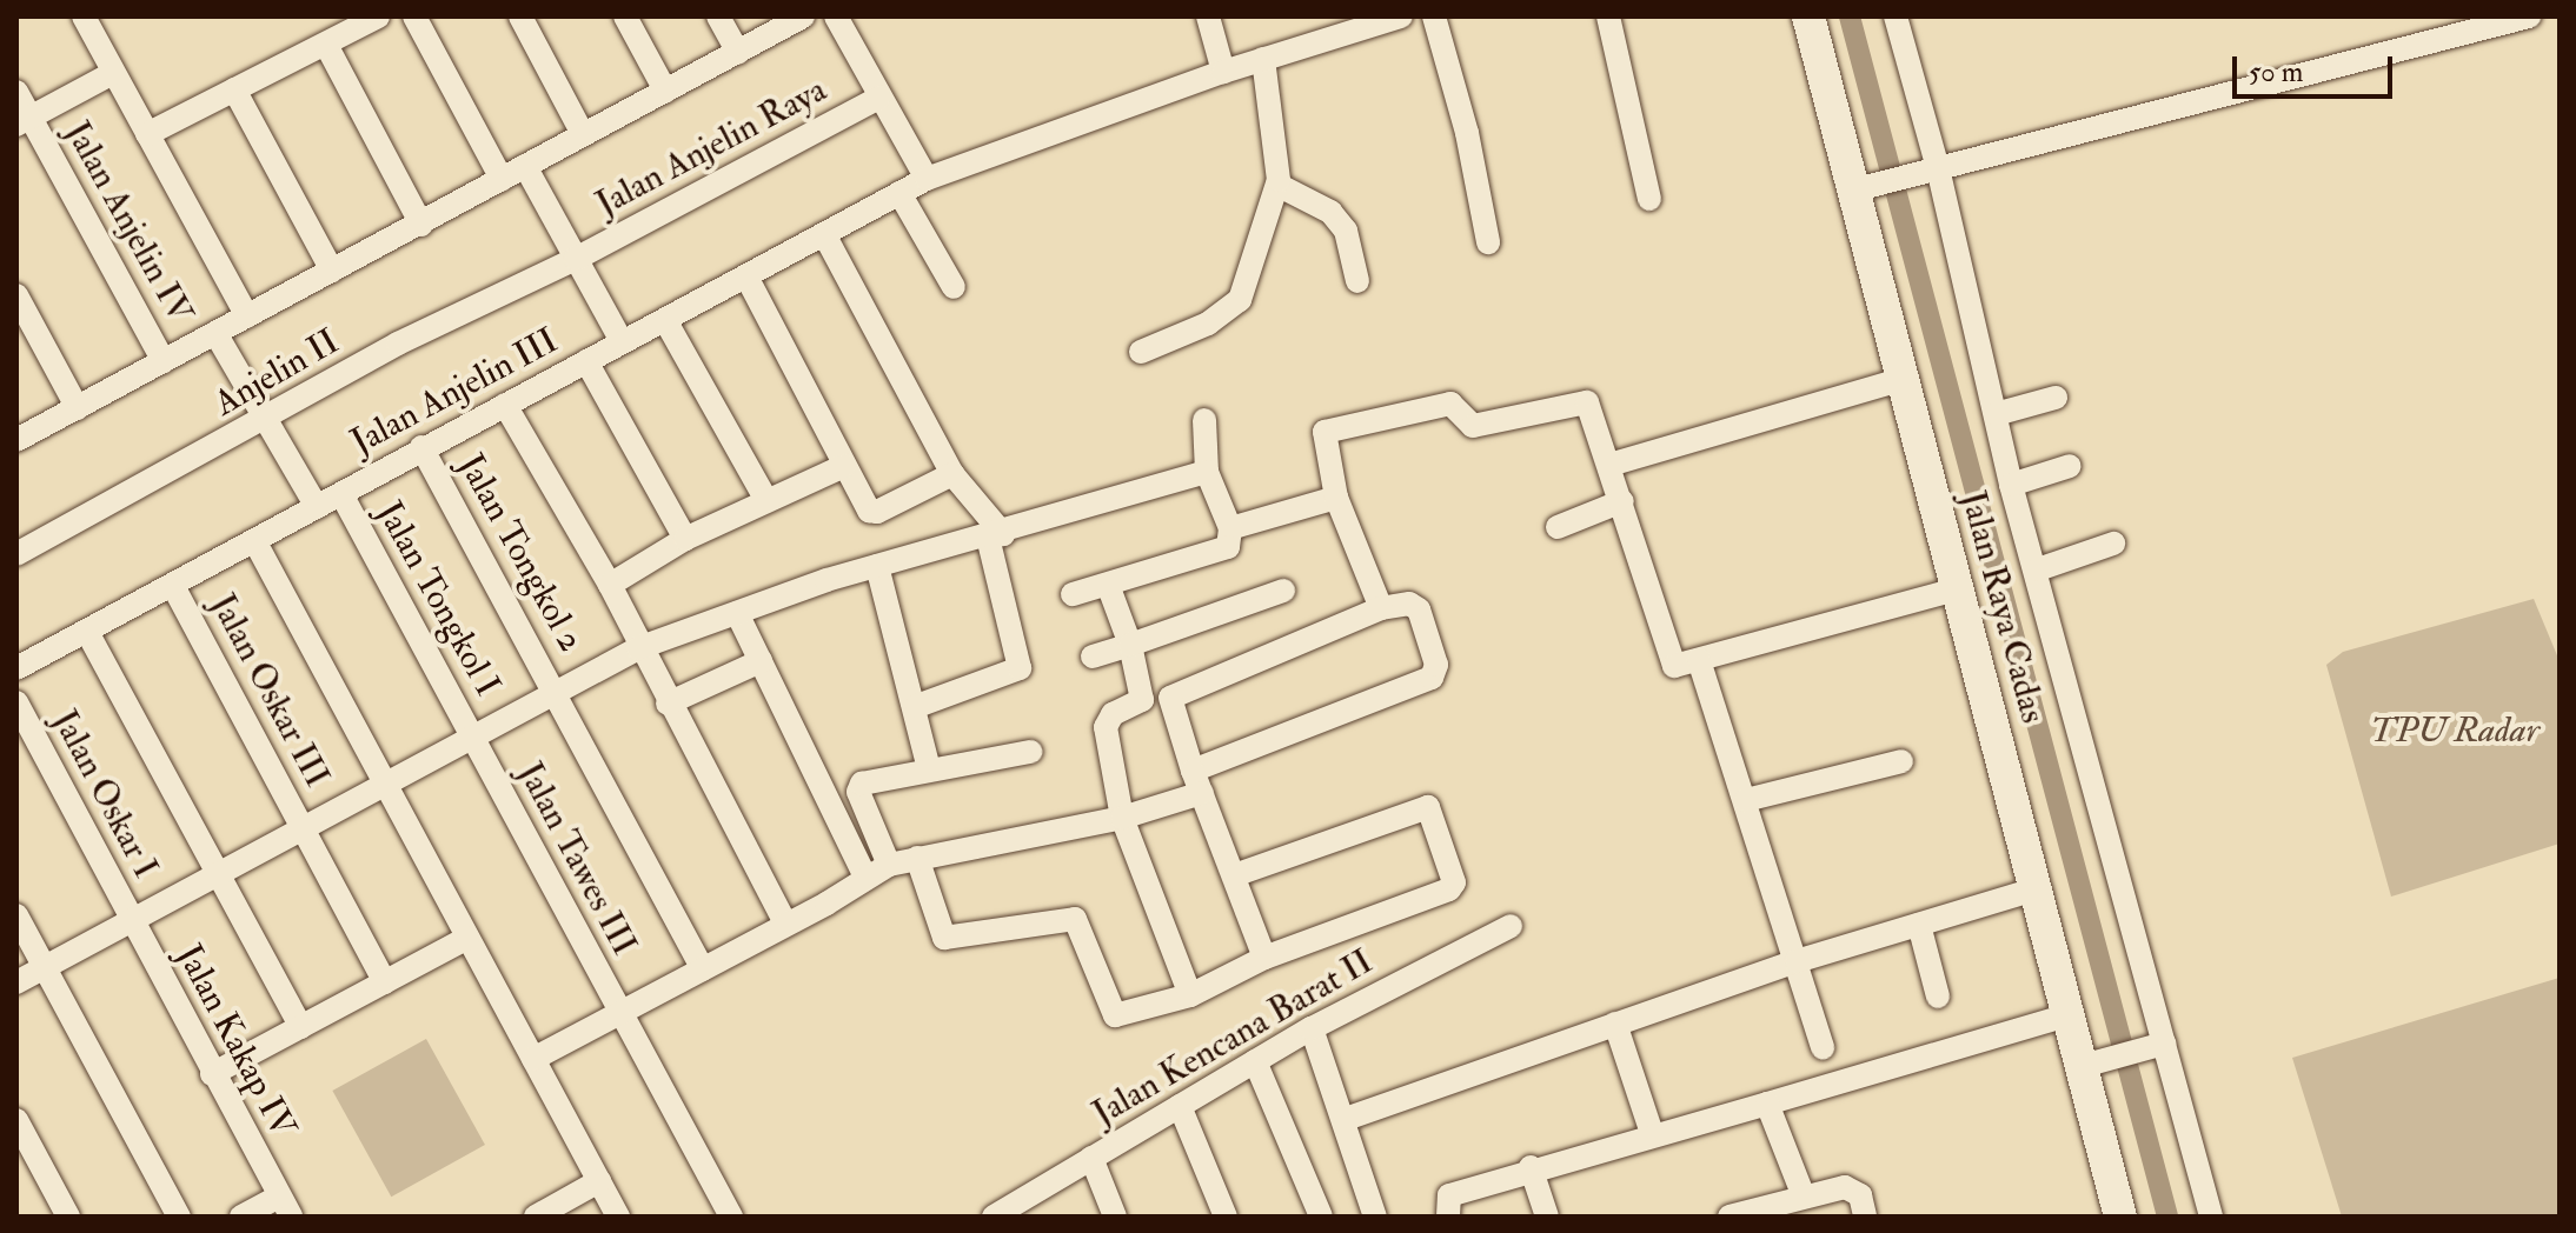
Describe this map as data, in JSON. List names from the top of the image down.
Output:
{
  "streets": {
    "street": [
      "Jalan Anjelin Raya",
      "Jalan Anjelin IV",
      "Anjelin II",
      "Jalan Anjelin III",
      "Jalan Tongkol 2",
      "Jalan Tongkol I",
      "Jalan Raya Cadas",
      "Jalan Oskar III",
      "Jalan Oskar I",
      "Jalan Tawes III",
      "Jalan Kencana Barat II",
      "Jalan Kakap IV"
    ]
  },
  "crossings": [
    ["Jalan Anjelin Raya", "Anjelin II"],
    ["Jalan Anjelin III", "Jalan Tongkol 2"],
    ["Jalan Anjelin III", "Jalan Tongkol I"],
    ["Jalan Anjelin III", "Jalan Oskar III"],
    ["Jalan Tongkol I", "Jalan Tawes III"],
    ["Jalan Oskar I", "Jalan Kakap IV"]
  ],
  "parks": ["TPU Radar"],
  "scale_bar": "50 m"
}
